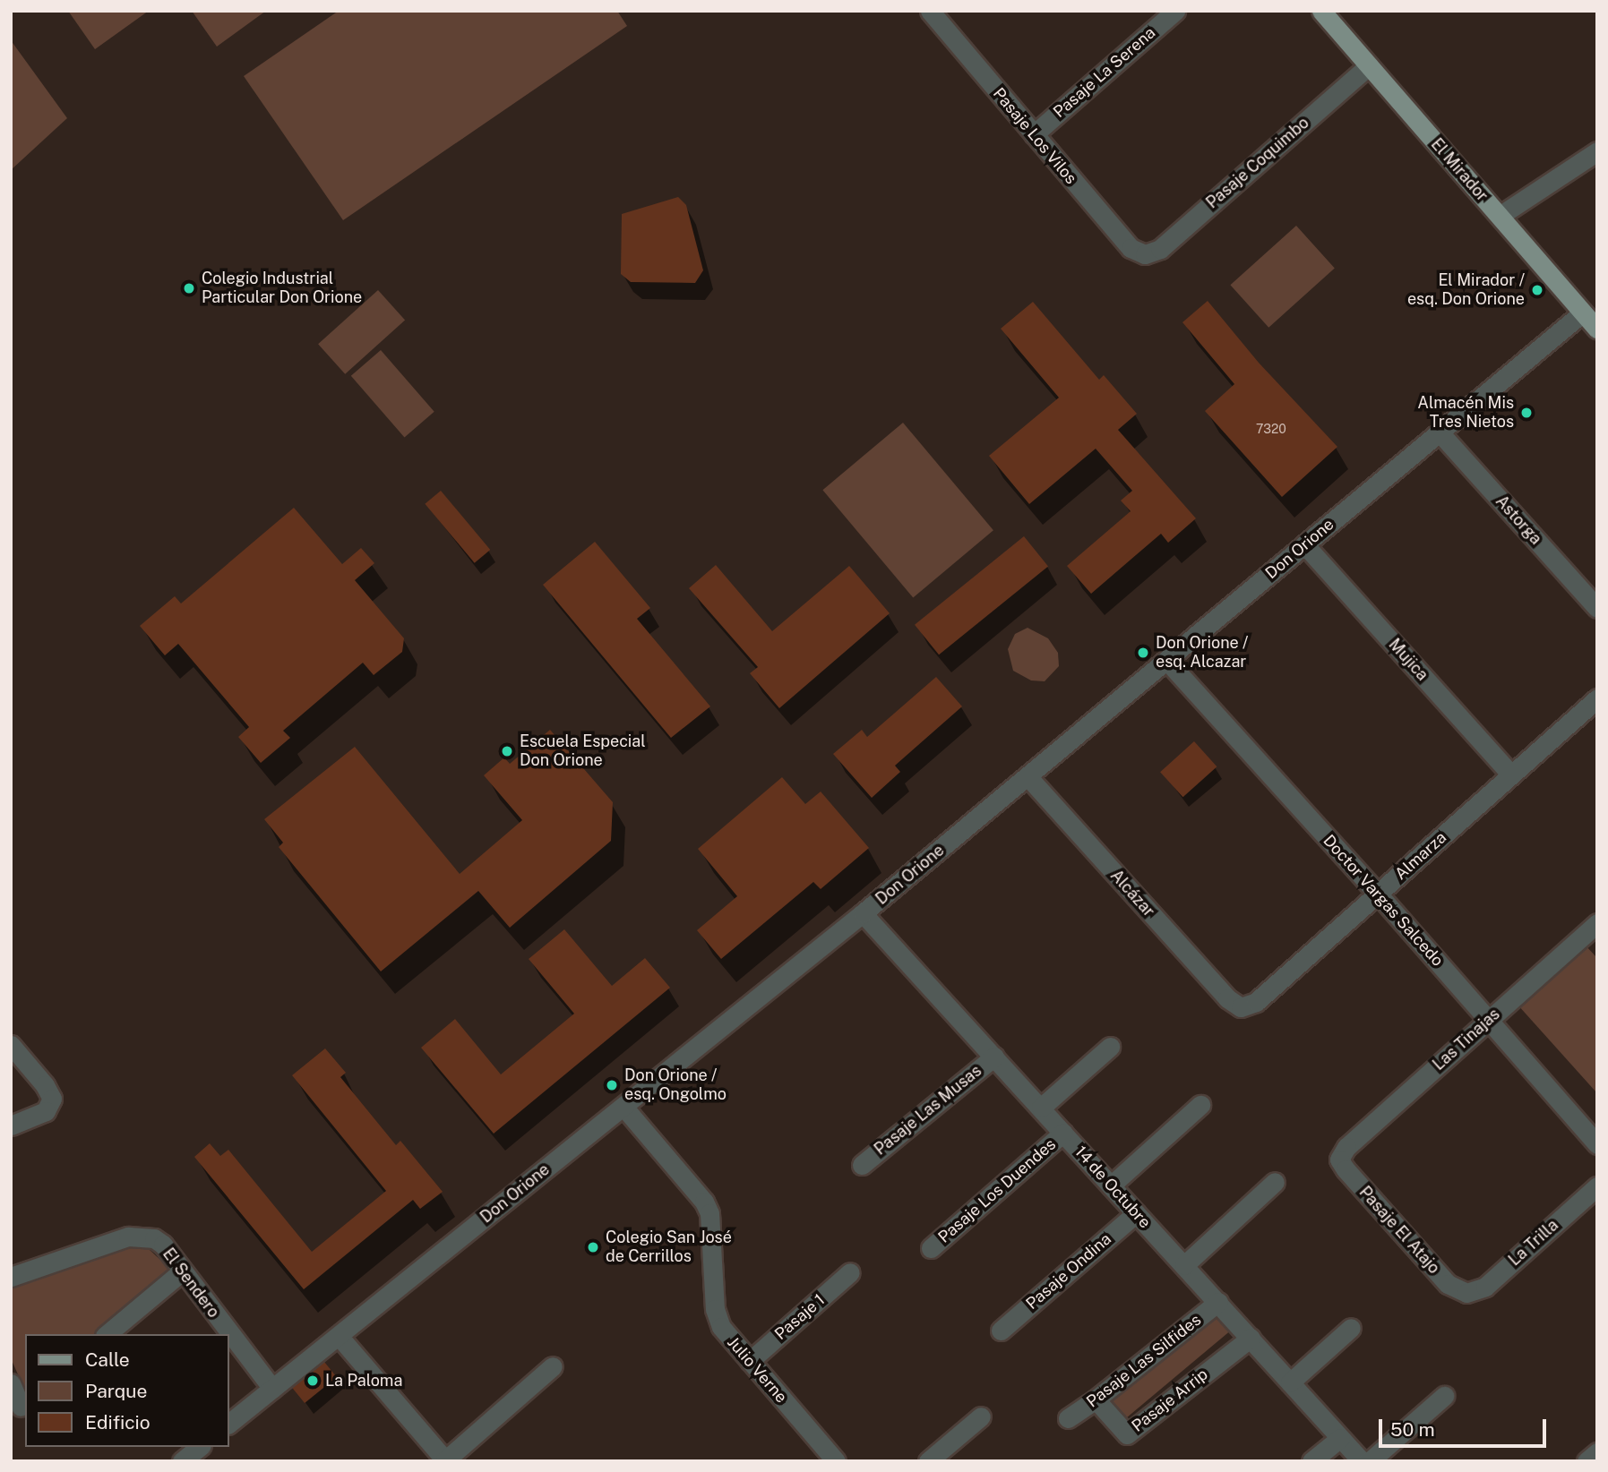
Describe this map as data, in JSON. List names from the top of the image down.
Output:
{
  "streets": {
    "main road": ["El Mirador"],
    "street": [
      "Pasaje La Serena",
      "Pasaje Los Vilos",
      "Pasaje Coquimbo",
      "Astorga",
      "Don Orione",
      "Mujica",
      "Almarza",
      "Alcázar",
      "Doctor Vargas Salcedo",
      "Las Tinajas",
      "Pasaje Las Musas",
      "14 de Octubre",
      "Pasaje Los Duendes",
      "Pasaje El Atajo",
      "La Trilla",
      "Pasaje Ondina",
      "El Sendero",
      "Pasaje 1",
      "Pasaje Las Silfides",
      "Julio Verne",
      "Pasaje Arrip"
    ]
  },
  "crossings": [
    ["Pasaje La Serena", "Pasaje Los Vilos"],
    ["Pasaje Los Vilos", "Pasaje Coquimbo"],
    ["Pasaje Coquimbo", "El Mirador"],
    ["El Mirador", "Don Orione"],
    ["Astorga", "Don Orione"],
    ["Don Orione", "Mujica"],
    ["Don Orione", "Alcázar"],
    ["Don Orione", "Doctor Vargas Salcedo"],
    ["Don Orione", "14 de Octubre"],
    ["Don Orione", "El Sendero"],
    ["Don Orione", "Julio Verne"],
    ["Mujica", "Almarza"],
    ["Almarza", "Alcázar"],
    ["Almarza", "Doctor Vargas Salcedo"],
    ["Doctor Vargas Salcedo", "Las Tinajas"],
    ["Las Tinajas", "Pasaje El Atajo"],
    ["Pasaje Las Musas", "14 de Octubre"],
    ["14 de Octubre", "Pasaje Los Duendes"],
    ["14 de Octubre", "Pasaje Ondina"],
    ["14 de Octubre", "Pasaje Las Silfides"],
    ["14 de Octubre", "Pasaje Arrip"],
    ["Pasaje El Atajo", "La Trilla"],
    ["Pasaje 1", "Julio Verne"],
    ["Pasaje Las Silfides", "Pasaje Arrip"]
  ],
  "places": [
    "Colegio Industrial Particular Don Orione",
    "El Mirador / esq. Don Orione",
    "Almacén Mis Tres Nietos",
    "Don Orione / esq. Alcazar",
    "Escuela Especial Don Orione",
    "Don Orione / esq. Ongolmo",
    "Colegio San José de Cerrillos",
    "La Paloma"
  ],
  "house_numbers": ["7320"],
  "legend": ["Calle", "Parque", "Edificio"],
  "scale_bar": "50 m"
}
